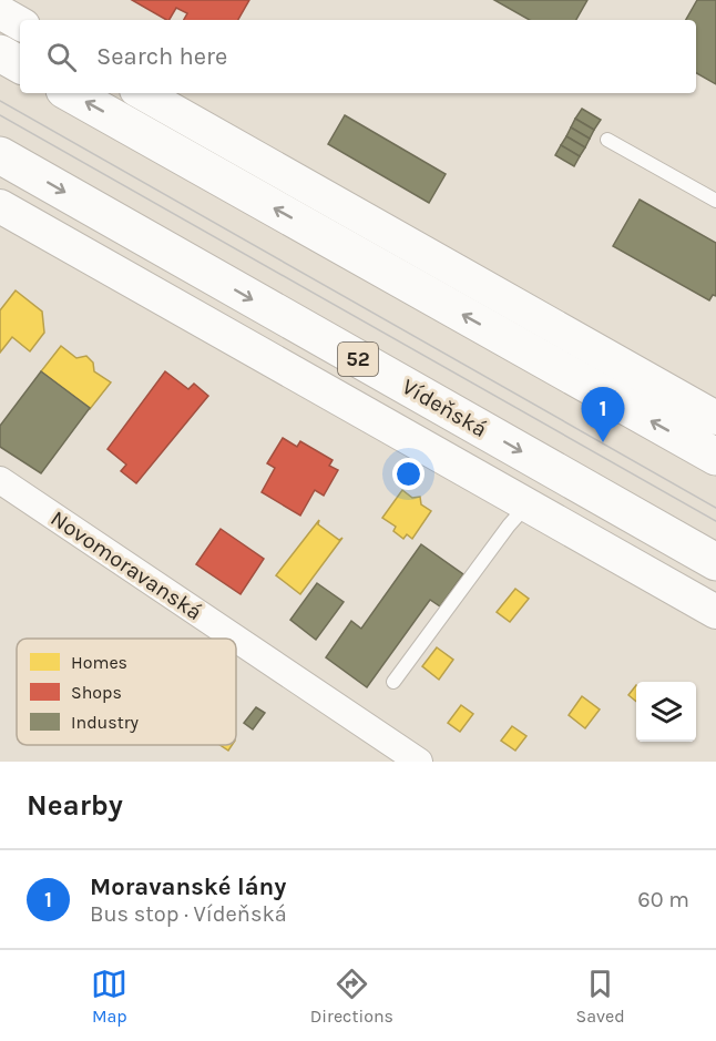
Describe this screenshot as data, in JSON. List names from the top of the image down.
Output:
{
  "streets": {
    "highway": ["52", "Vídeňská"],
    "street": ["Novomoravanská"]
  },
  "legend": ["Homes", "Shops", "Industry"],
  "page": {
    "search": "Search here",
    "pins": "1",
    "heading": "Nearby",
    "list": [
      {
        "mark": "1",
        "name": "Moravanské lány",
        "note": "Bus stop · Vídeňská",
        "value": "60 m"
      }
    ],
    "nav": ["Map", "Directions", "Saved"]
  }
}
